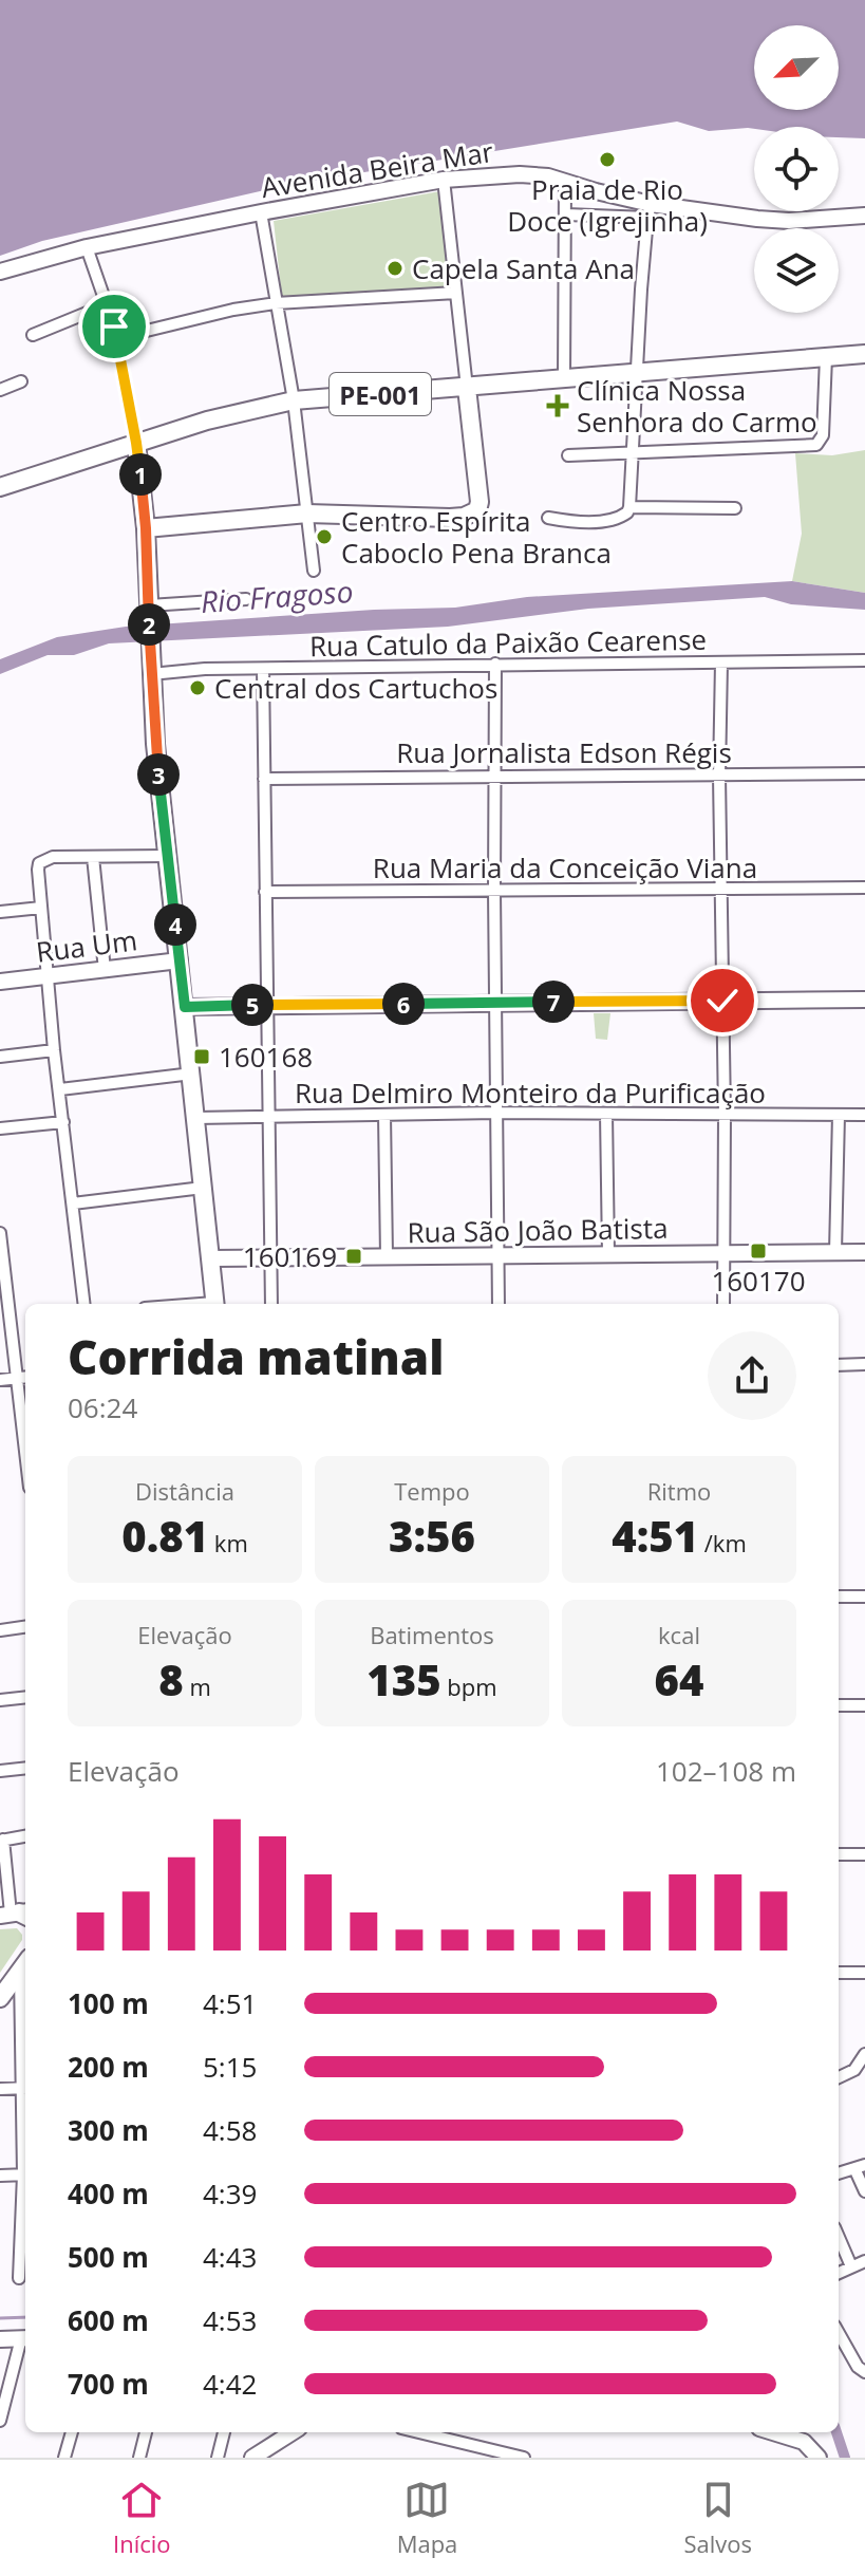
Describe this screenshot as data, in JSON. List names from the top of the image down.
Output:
{
  "streets": {
    "main road": ["PE-001"],
    "street": [
      "Avenida Beira Mar",
      "Rua Catulo da Paixão Cearense",
      "Rua Jornalista Edson Régis",
      "Rua Maria da Conceição Viana",
      "Rua Um",
      "Rua Delmiro Monteiro da Purificação",
      "Rua São João Batista"
    ]
  },
  "water": ["Rio Fragoso"],
  "places": {
    "other": [
      "Praia de Rio Doce (Igrejinha)",
      "Capela Santa Ana",
      "Centro Espírita Caboclo Pena Branca",
      "Central dos Cartuchos"
    ],
    "health": ["Clínica Nossa Senhora do Carmo"],
    "transit": ["160168", "160170", "160169"]
  },
  "north": "bottom left",
  "page": {
    "pins": [
      "1",
      "2",
      "3",
      "4",
      "7",
      "6",
      "5"
    ],
    "heading": ["Corrida matinal", "06:24"],
    "stats": [
      ["Distância", "0.81 km"],
      ["Tempo", "3:56"],
      ["Ritmo", "4:51 /km"],
      ["Elevação", "8 m"],
      ["Batimentos", "135 bpm"],
      ["kcal", "64"]
    ],
    "chart": ["Elevação", "102–108 m"],
    "list": [
      {
        "name": "100 m",
        "note": "4:51"
      },
      {
        "name": "200 m",
        "note": "5:15"
      },
      {
        "name": "300 m",
        "note": "4:58"
      },
      {
        "name": "400 m",
        "note": "4:39"
      },
      {
        "name": "500 m",
        "note": "4:43"
      },
      {
        "name": "600 m",
        "note": "4:53"
      },
      {
        "name": "700 m",
        "note": "4:42"
      }
    ],
    "tabs": ["Início", "Mapa", "Salvos"]
  }
}
